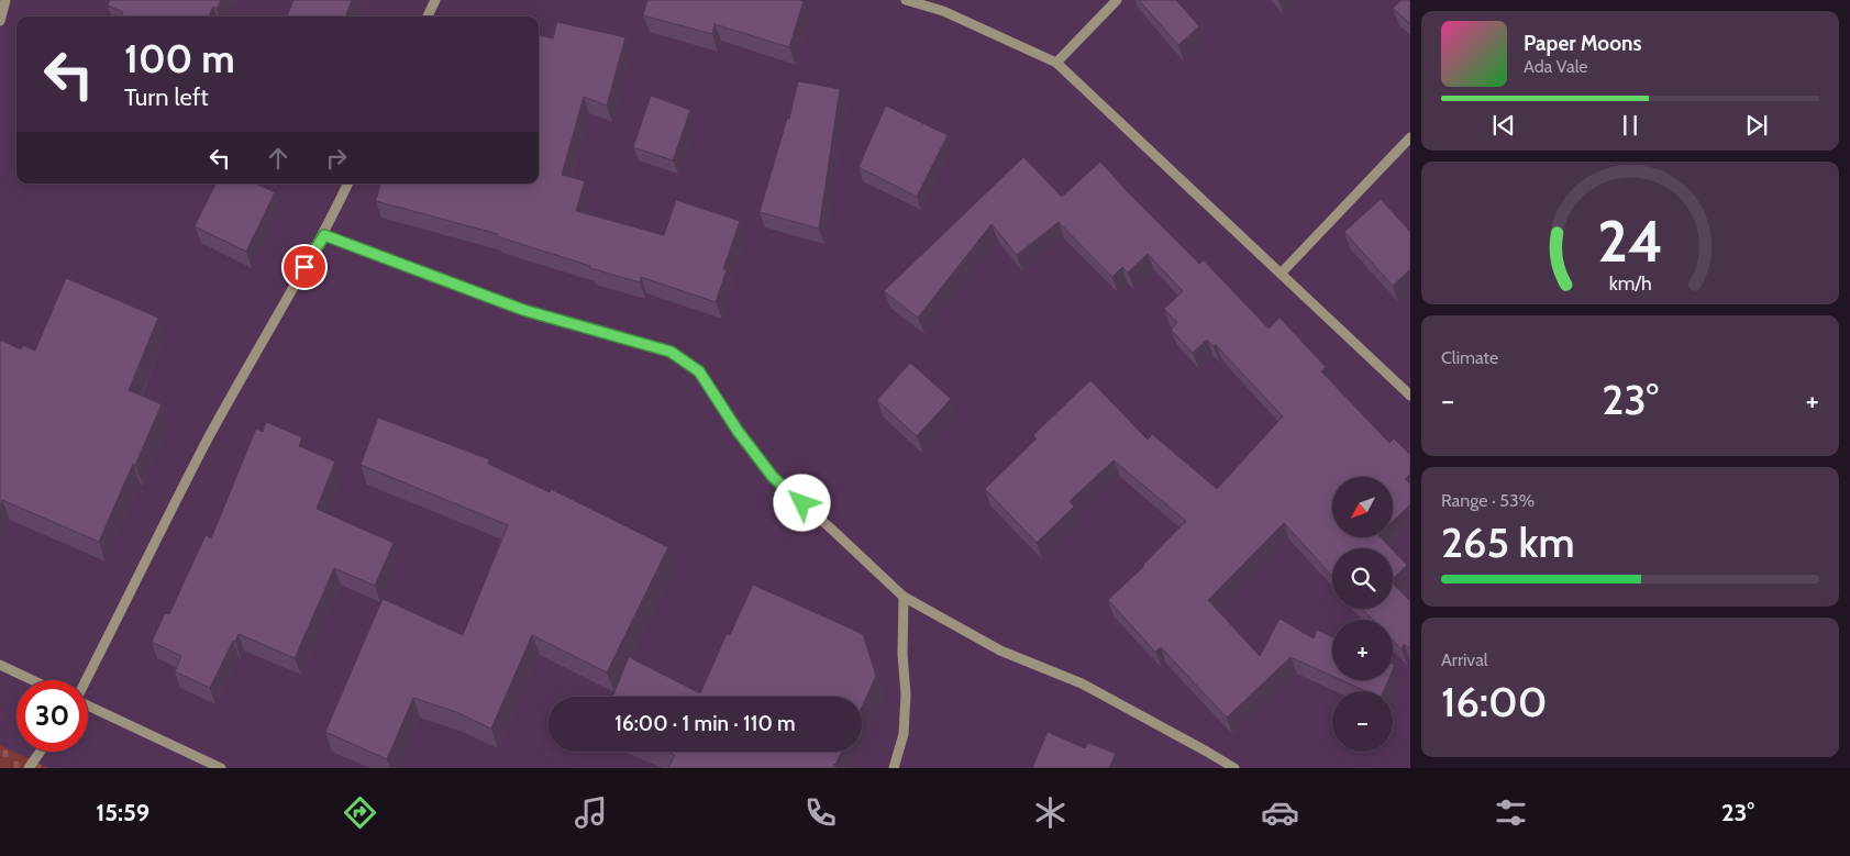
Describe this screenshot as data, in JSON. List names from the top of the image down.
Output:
{
  "north": "bottom left",
  "page": {
    "turn": ["100 m", "Turn left"],
    "song": ["Paper Moons", "Ada Vale"],
    "tile": [
      "Climate",
      ["Range · 53%", "265 km"],
      ["Arrival", "16:00"]
    ],
    "heat": ["−", "23°", "+"],
    "map_buttons": ["+", "−"],
    "limit": "30",
    "trip": "16:00 · 1 min · 110 m",
    "tabs": ["15:59", "23°"],
    "gauge": ["24", "km/h"]
  }
}
